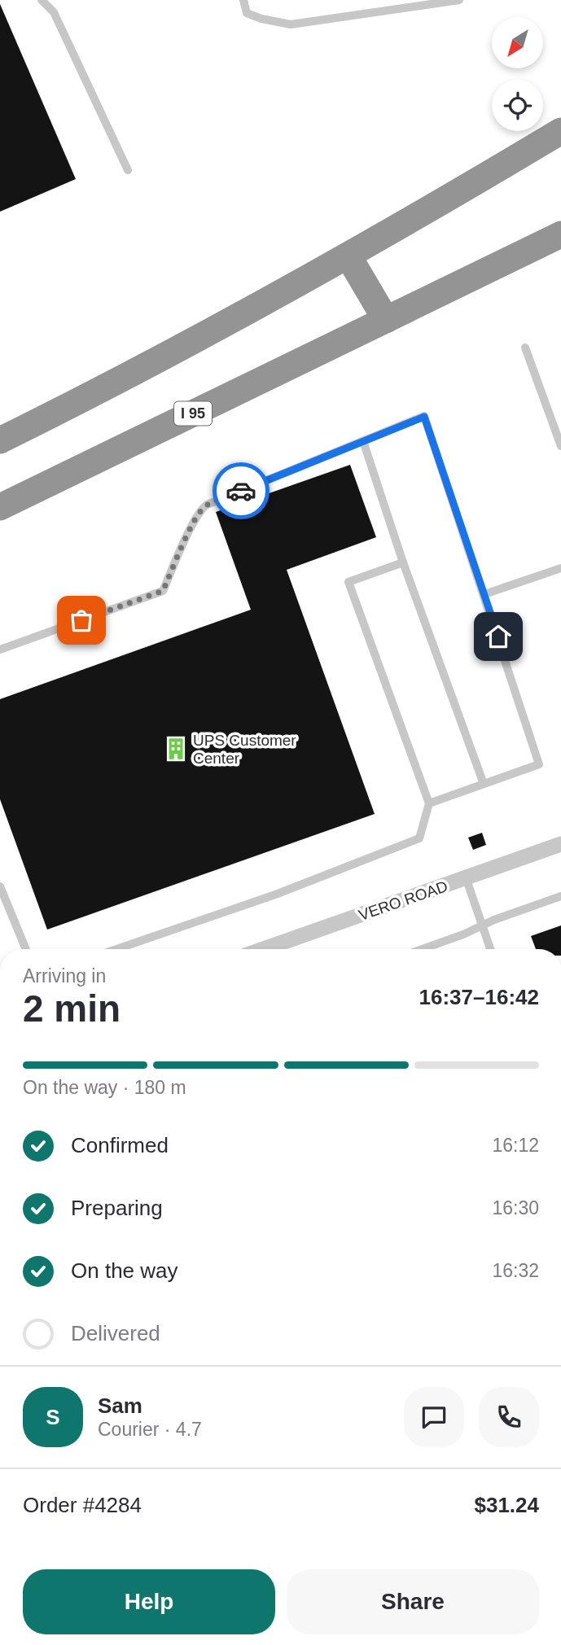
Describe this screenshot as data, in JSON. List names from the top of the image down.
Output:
{
  "streets": {
    "highway": ["I 95"],
    "street": ["VERO ROAD"]
  },
  "places": {
    "building": ["UPS Customer Center"]
  },
  "north": "bottom left",
  "page": {
    "heading": ["2 min", "Arriving in", "16:37–16:42"],
    "panel": [
      "Sam",
      "Courier · 4.7",
      "Order #4284",
      "$31.24"
    ],
    "bar": "On the way · 180 m",
    "list": [
      ["Confirmed", "16:12"],
      ["Preparing", "16:30"],
      ["On the way", "16:32"],
      "Delivered"
    ],
    "round": "S",
    "buttons": ["Help", "Share"]
  }
}
